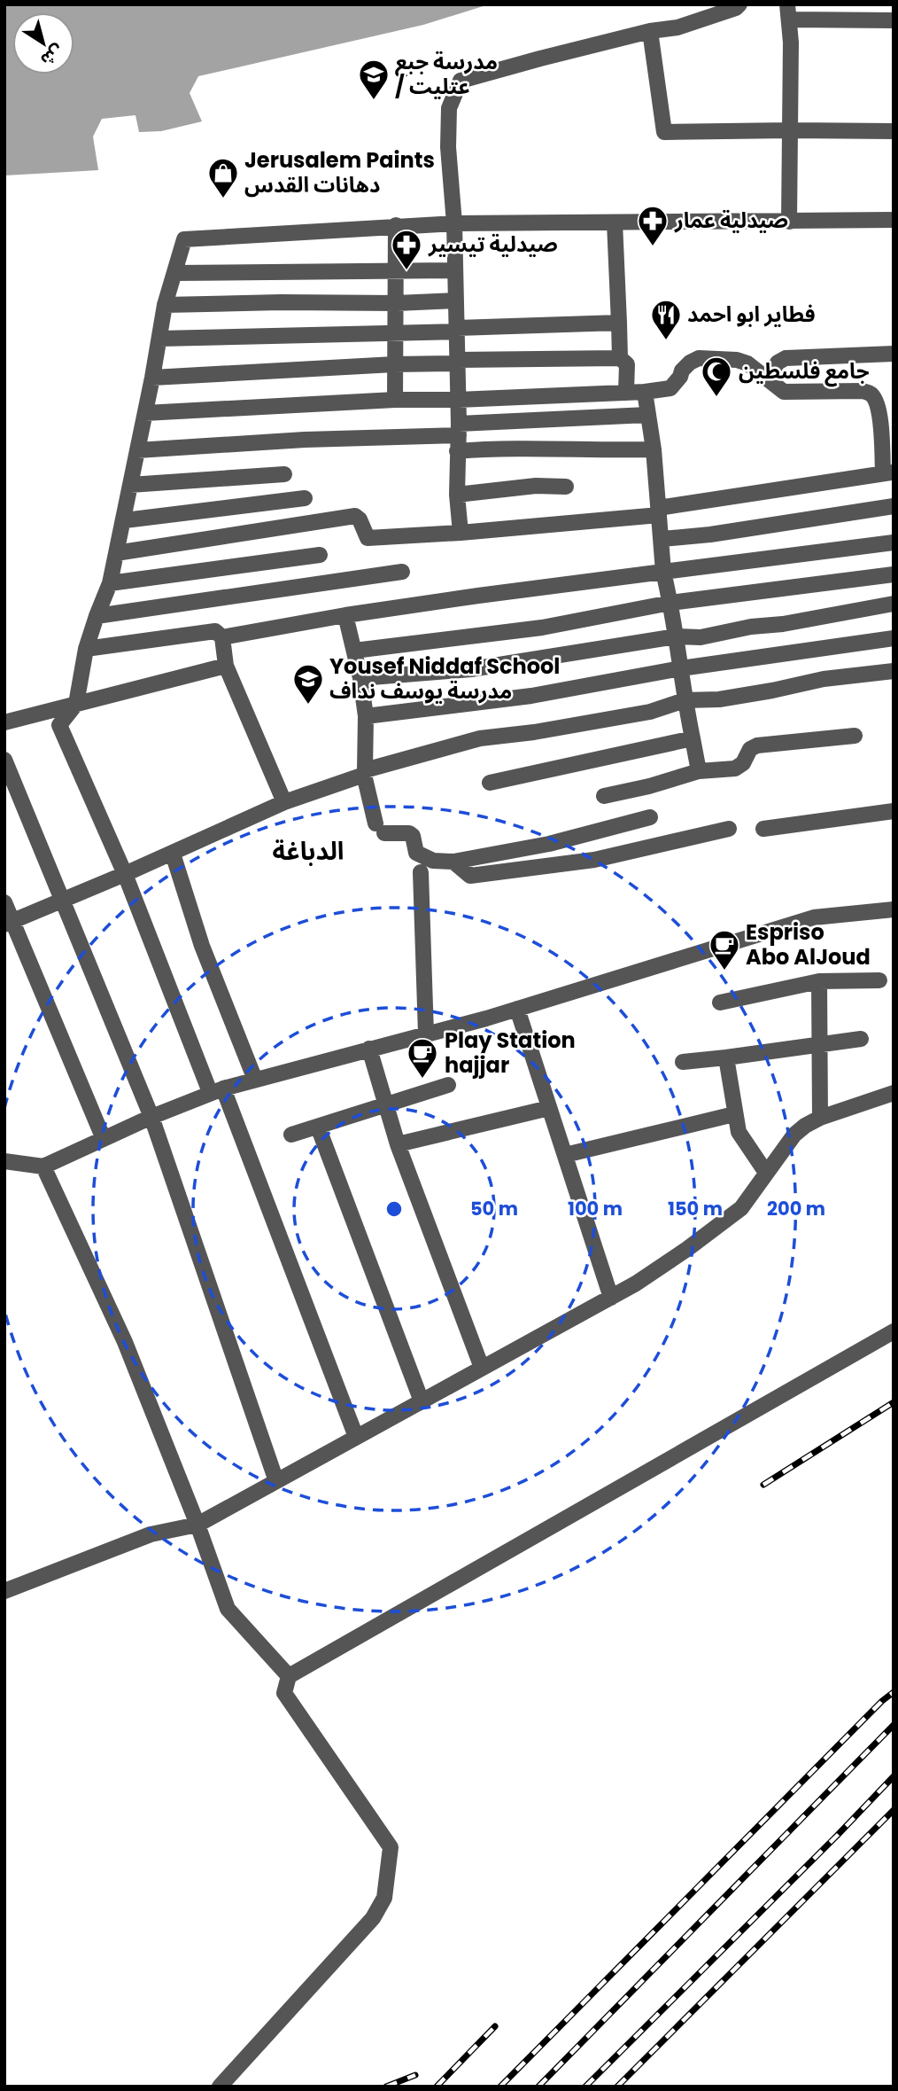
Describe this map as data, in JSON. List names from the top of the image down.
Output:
{
  "districts": ["الدباغة"],
  "places": {
    "school or university": ["مدرسة جبع / عتليت", "Yousef Niddaf School مدرسة يوسف نداف"],
    "shop": ["Jerusalem Paints دهانات القدس"],
    "pharmacy": ["صيدلية عمار", "صيدلية تيسير"],
    "restaurant": ["فطاير ابو احمد"],
    "mosque": ["جامع فلسطين"],
    "cafe": ["Espriso Abo AlJoud", "Play Station hajjar"]
  },
  "north": "bottom right",
  "rings": [
    "50 m",
    "100 m",
    "150 m",
    "200 m"
  ]
}
